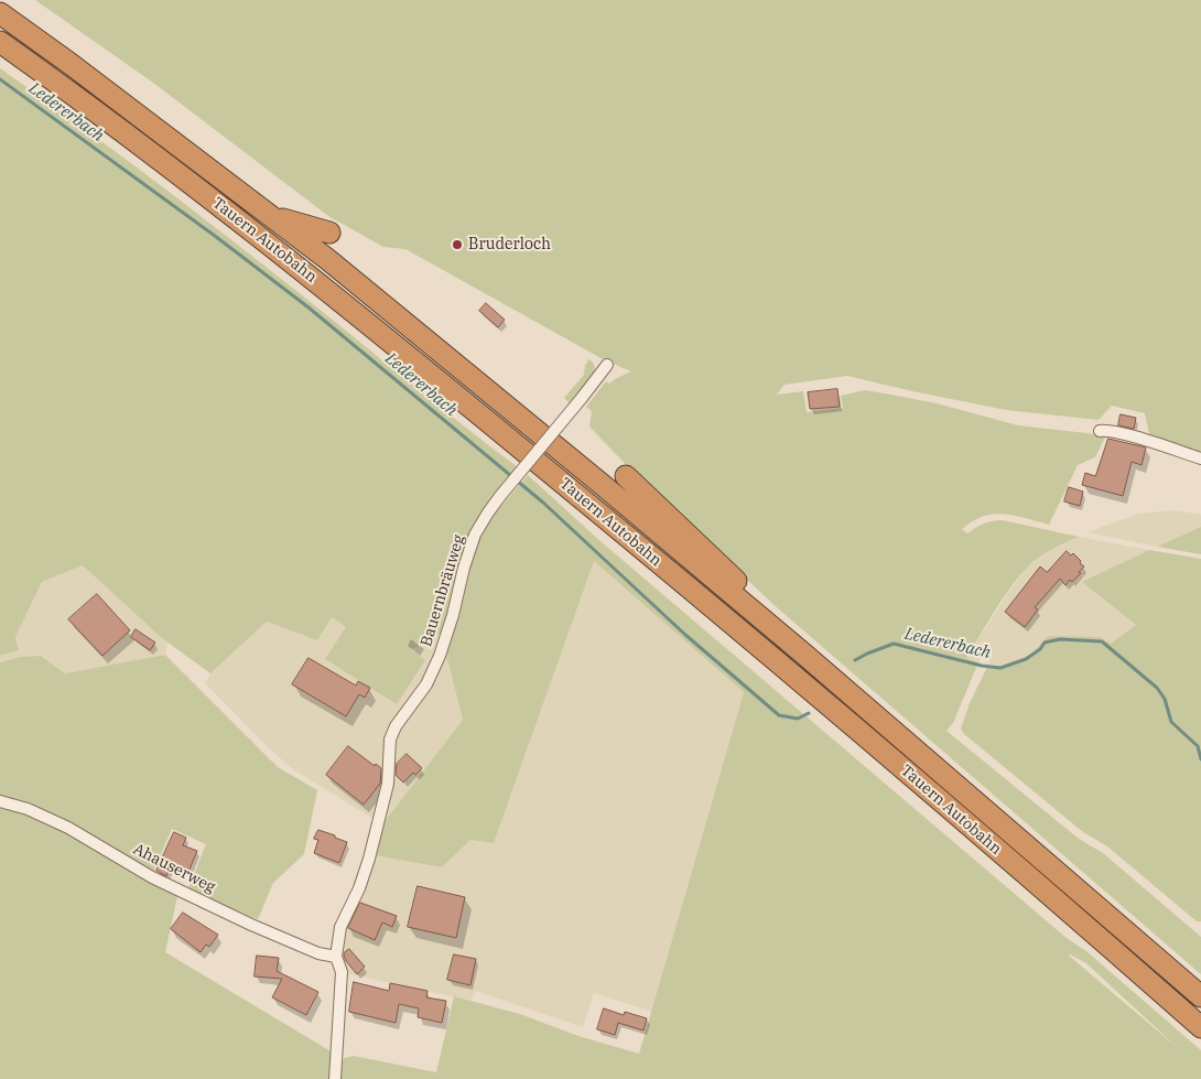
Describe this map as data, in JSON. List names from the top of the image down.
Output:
{
  "streets": {
    "highway": ["Tauern Autobahn"],
    "street": ["Bauernbräuweg", "Ahauserweg"]
  },
  "crossings": [
    ["Bauernbräuweg", "Ahauserweg"]
  ],
  "water": ["Ledererbach"],
  "places": ["Bruderloch"]
}
